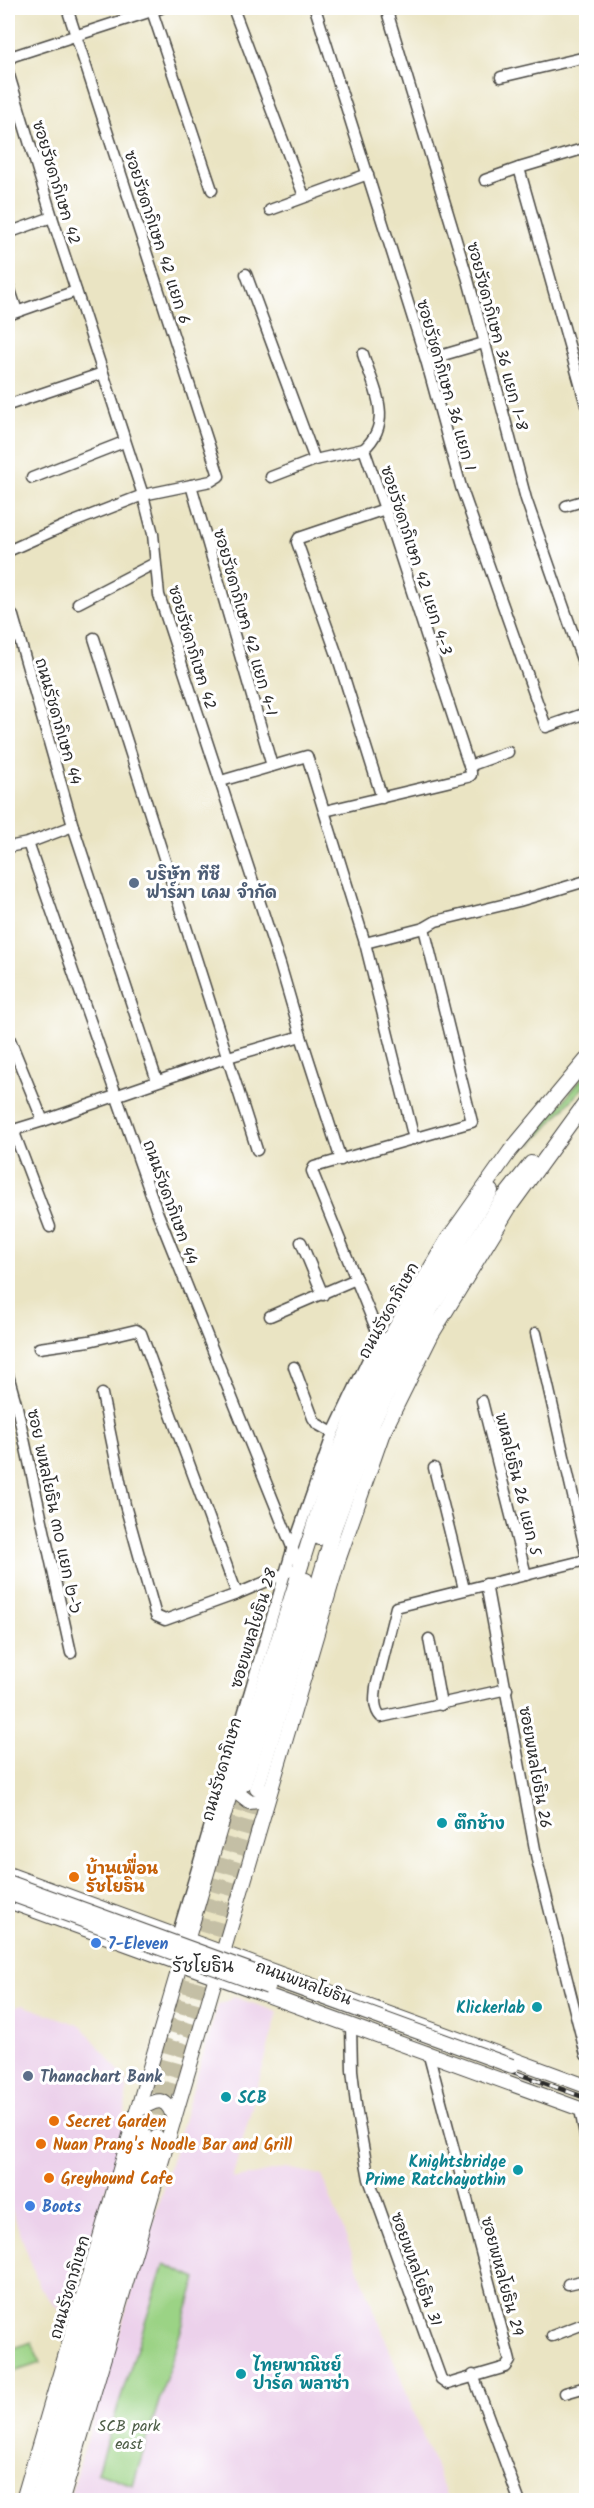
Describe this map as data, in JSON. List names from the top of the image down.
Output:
{
  "streets": {
    "main road": ["ถนนรัชดาภิเษก", "ถนนพหลโยธิน"],
    "street": [
      "ซอยรัชดาภิเษก 42",
      "ซอยรัชดาภิเษก 42 แยก 6",
      "ซอยรัชดาภิเษก 36 แยก 1-8",
      "ซอยรัชดาภิเษก 36 แยก 1",
      "ซอยรัชดาภิเษก 42 แยก 4-3",
      "ซอยรัชดาภิเษก 42 แยก 4-1",
      "ถนนรัชดาภิเษก 44",
      "พหลโยธิน 26 แยก 5",
      "ซอย พหลโยธิน ๓๐ แยก ๒-๖",
      "ซอยพหลโยธิน 28",
      "ซอยพหลโยธิน 26",
      "ซอยพหลโยธิน 31",
      "ซอยพหลโยธิน 29"
    ]
  },
  "crossings": [
    ["ซอยรัชดาภิเษก 42 แยก 6", "ซอยรัชดาภิเษก 42 แยก 4-1"],
    ["ถนนรัชดาภิเษก 44", "ถนนรัชดาภิเษก"],
    ["ถนนรัชดาภิเษก 44", "ซอยพหลโยธิน 28"],
    ["ถนนรัชดาภิเษก", "ซอยพหลโยธิน 28"],
    ["ถนนรัชดาภิเษก", "ถนนพหลโยธิน"],
    ["ซอยพหลโยธิน 28", "ถนนพหลโยธิน"],
    ["ถนนพหลโยธิน", "ซอยพหลโยธิน 31"],
    ["ถนนพหลโยธิน", "ซอยพหลโยธิน 29"],
    ["ซอยพหลโยธิน 31", "ซอยพหลโยธิน 29"]
  ],
  "districts": ["รัชโยธิน"],
  "parks": ["SCB park east"],
  "places": [
    "บริษัท ทีซี ฟาร์มา เคม จำกัด",
    "ตึกช้าง",
    "บ้านเพื่อน รัชโยธิน",
    "7-Eleven",
    "Klickerlab",
    "Thanachart Bank",
    "SCB",
    "Secret Garden",
    "Nuan Prang's Noodle Bar and Grill",
    "Knightsbridge Prime Ratchayothin",
    "Greyhound Cafe",
    "Boots",
    "ไทยพาณิชย์ ปาร์ค พลาซ่า"
  ]
}
